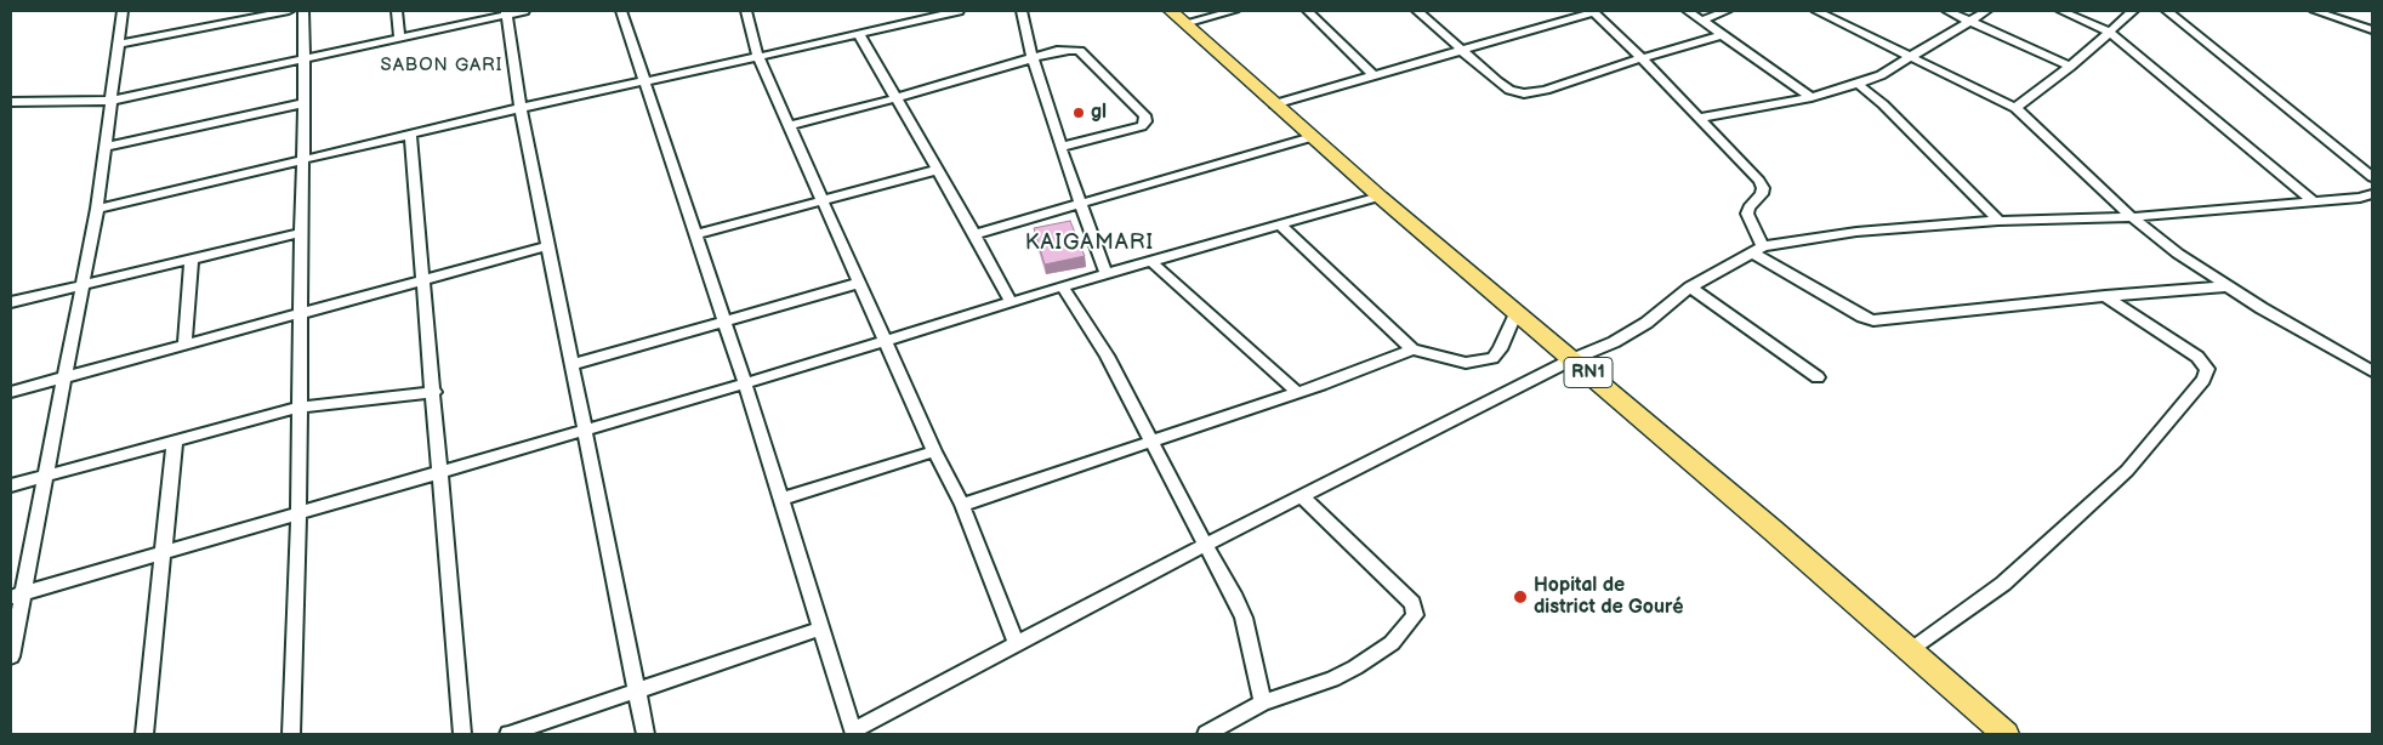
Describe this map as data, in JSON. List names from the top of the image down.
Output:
{
  "streets": {
    "highway": ["RN1"]
  },
  "districts": ["SABON GARI", "KAIGAMARI"],
  "places": ["gl", "Hopital de district de Gouré"]
}
